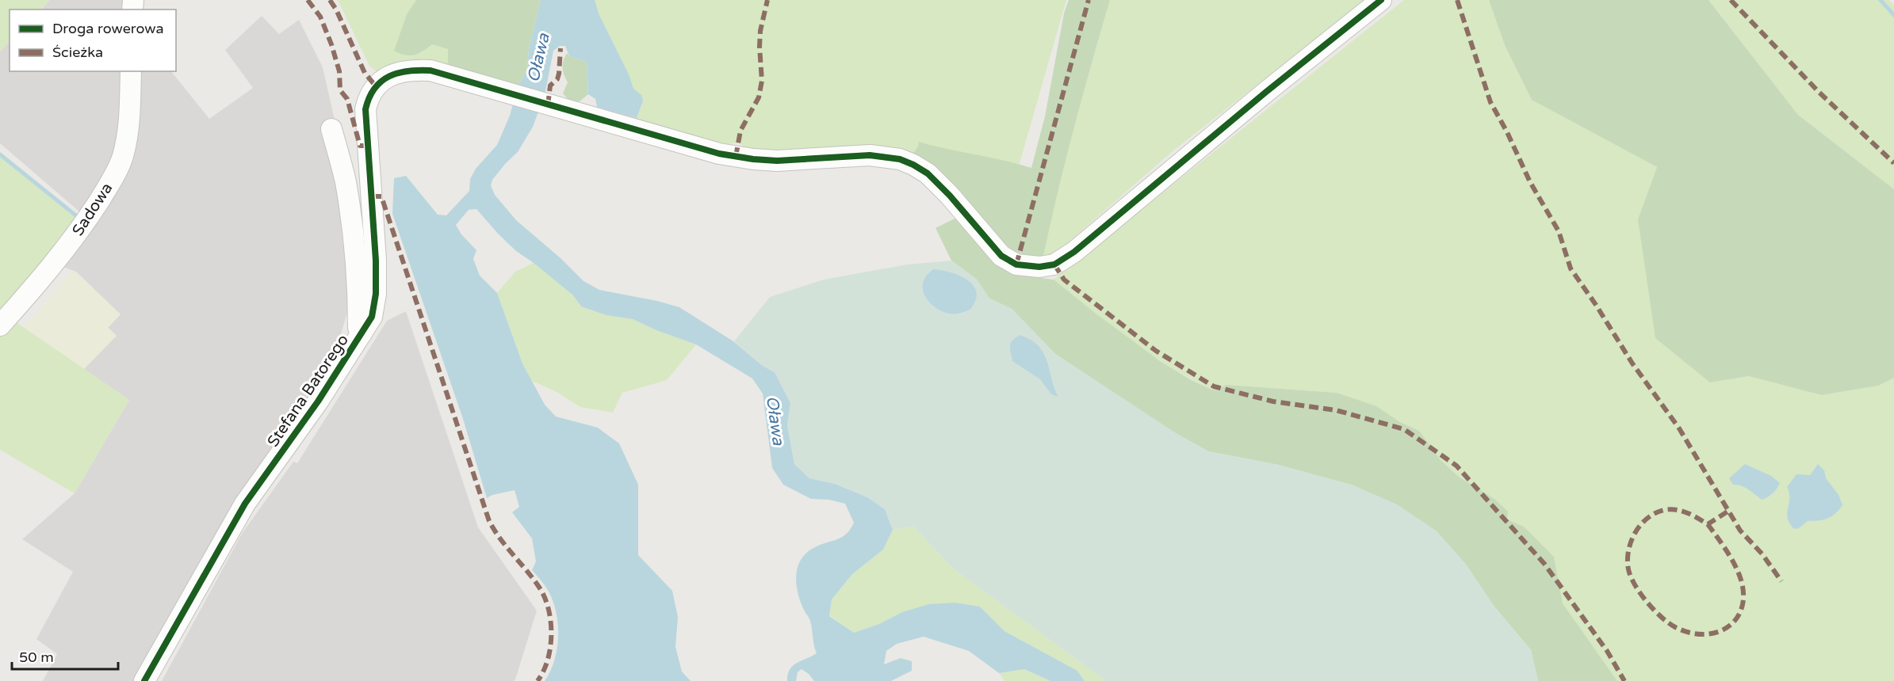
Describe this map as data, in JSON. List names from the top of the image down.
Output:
{
  "streets": {
    "street": ["Sadowa", "Stefana Batorego"]
  },
  "water": ["Oława"],
  "legend": ["Droga rowerowa", "Ścieżka"],
  "scale_bar": "50 m"
}
